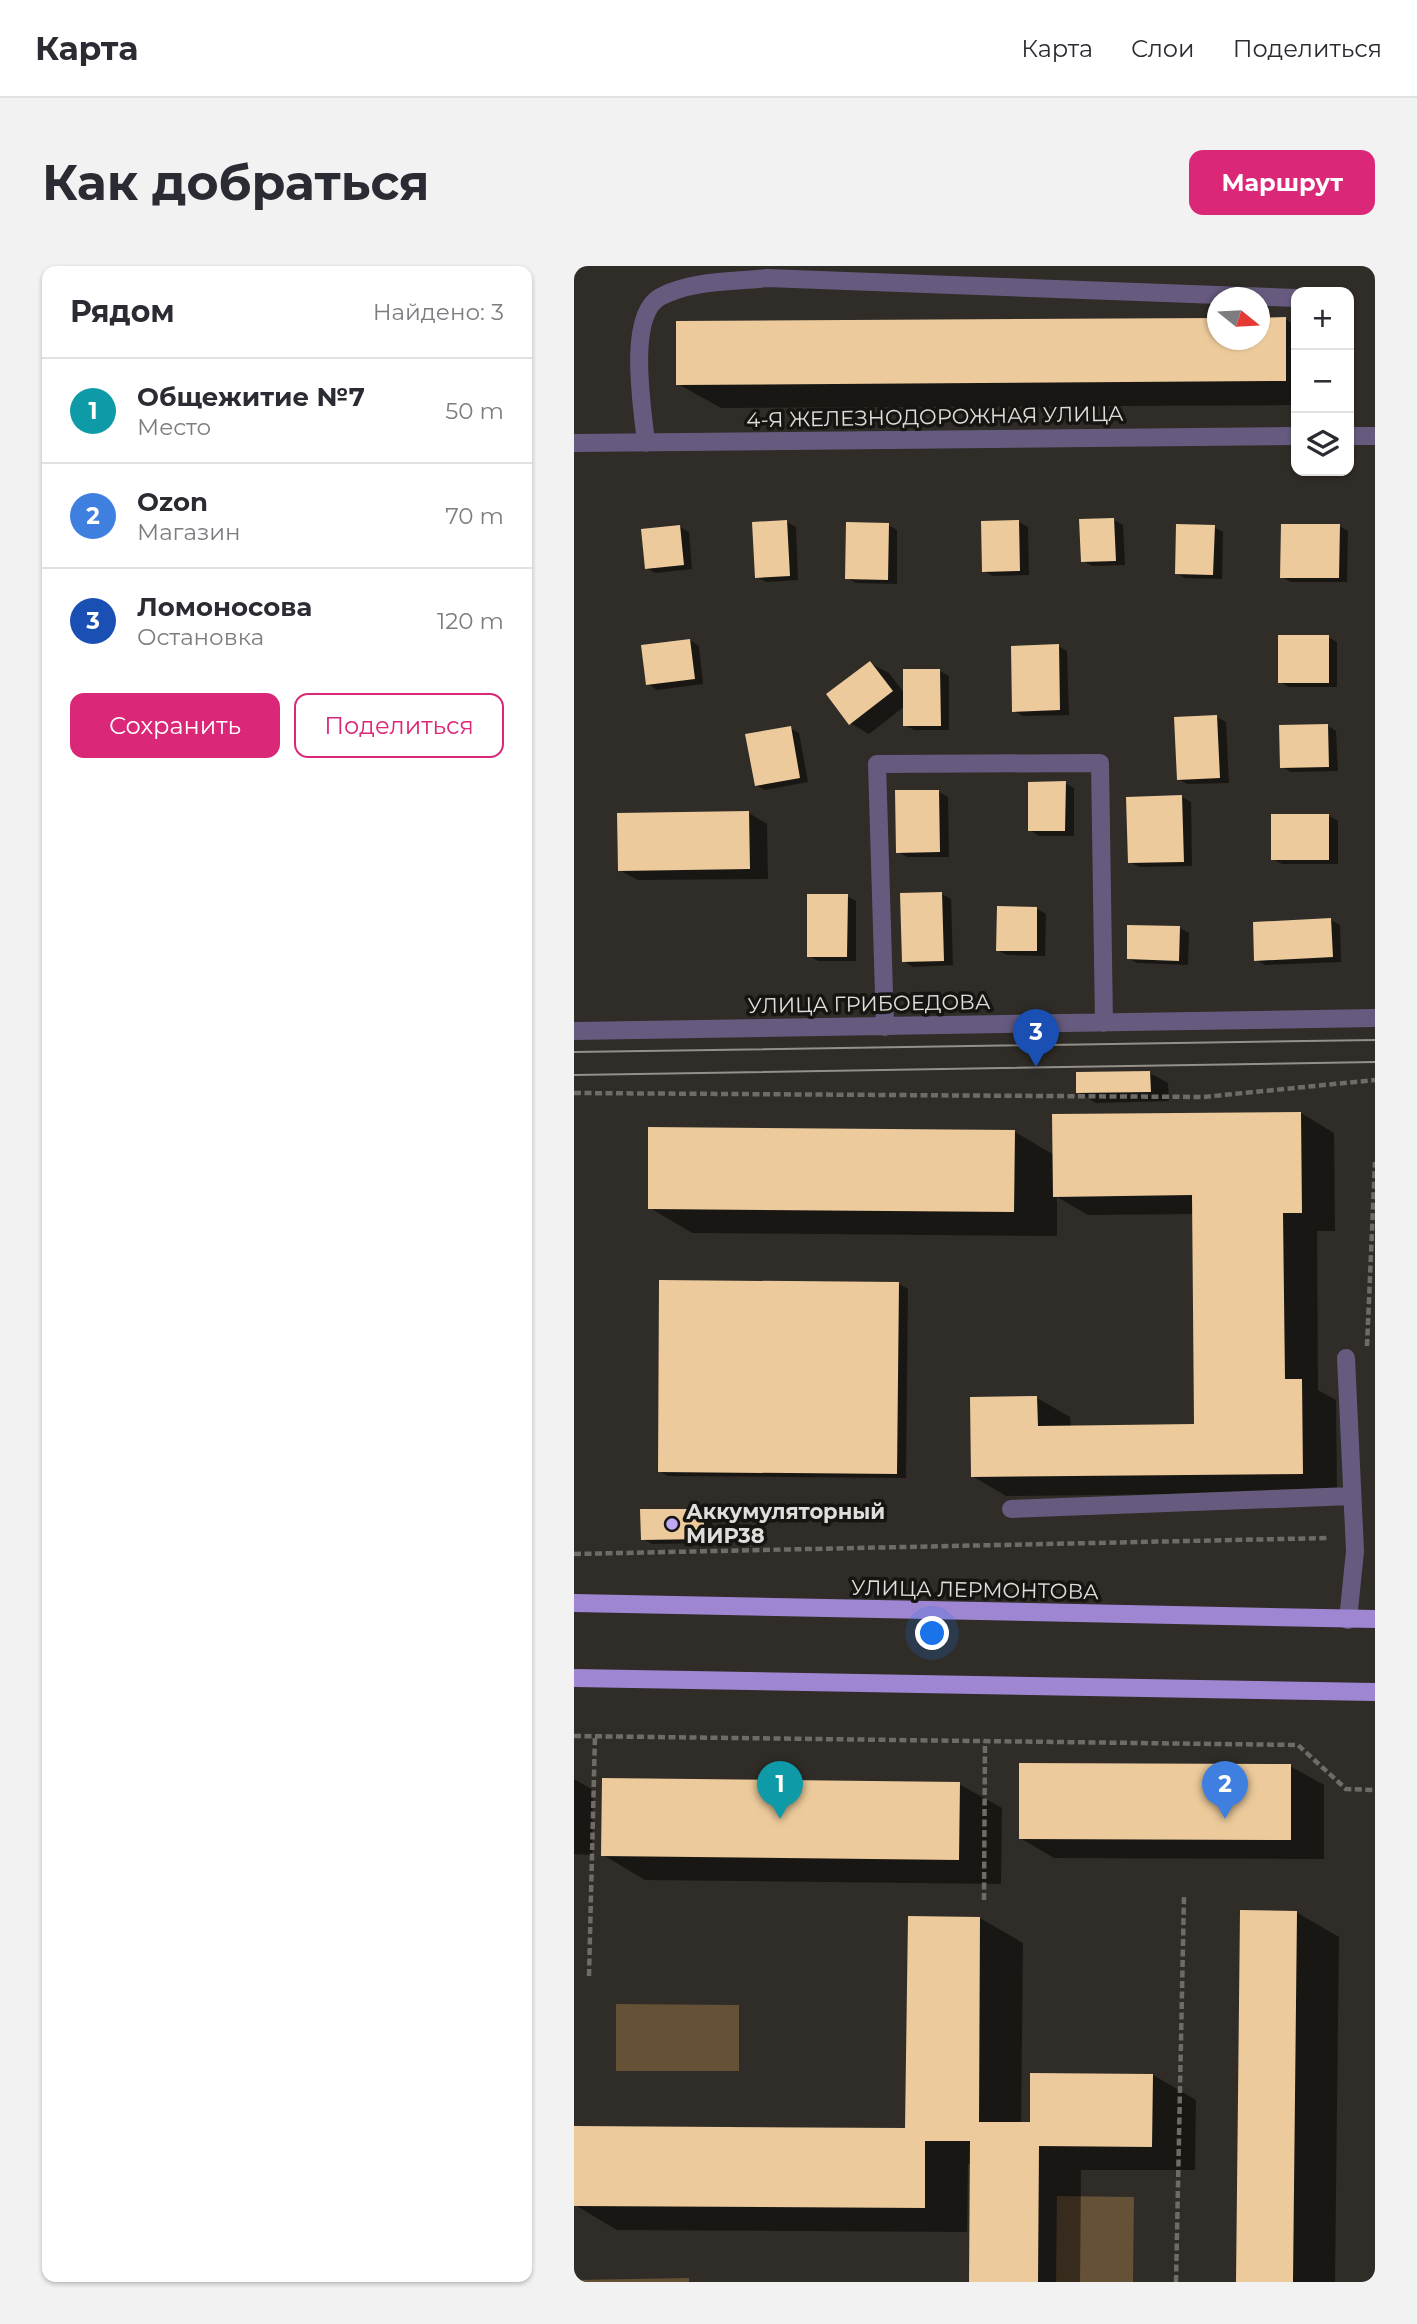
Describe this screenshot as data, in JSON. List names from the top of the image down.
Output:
{
  "streets": {
    "main road": ["УЛИЦА ЛЕРМОНТОВА"],
    "street": ["4-Я ЖЕЛЕЗНОДОРОЖНАЯ УЛИЦА", "УЛИЦА ГРИБОЕДОВА"]
  },
  "places": ["Аккумуляторный МИР38"],
  "north": "right",
  "page": {
    "header": "Карта",
    "nav": ["Карта", "Слои", "Поделиться"],
    "buttons": [
      "Маршрут",
      ["Сохранить", "Поделиться"]
    ],
    "title": "Как добраться",
    "heading": ["Рядом", "Найдено: 3"],
    "map_buttons": ["+", "−"],
    "list": [
      {
        "mark": "1",
        "name": "Общежитие №7",
        "note": "Место",
        "value": "50 m"
      },
      {
        "mark": "2",
        "name": "Ozon",
        "note": "Магазин",
        "value": "70 m"
      },
      {
        "mark": "3",
        "name": "Ломоносова",
        "note": "Остановка",
        "value": "120 m"
      }
    ],
    "pins": ["3", "1", "2"]
  }
}
